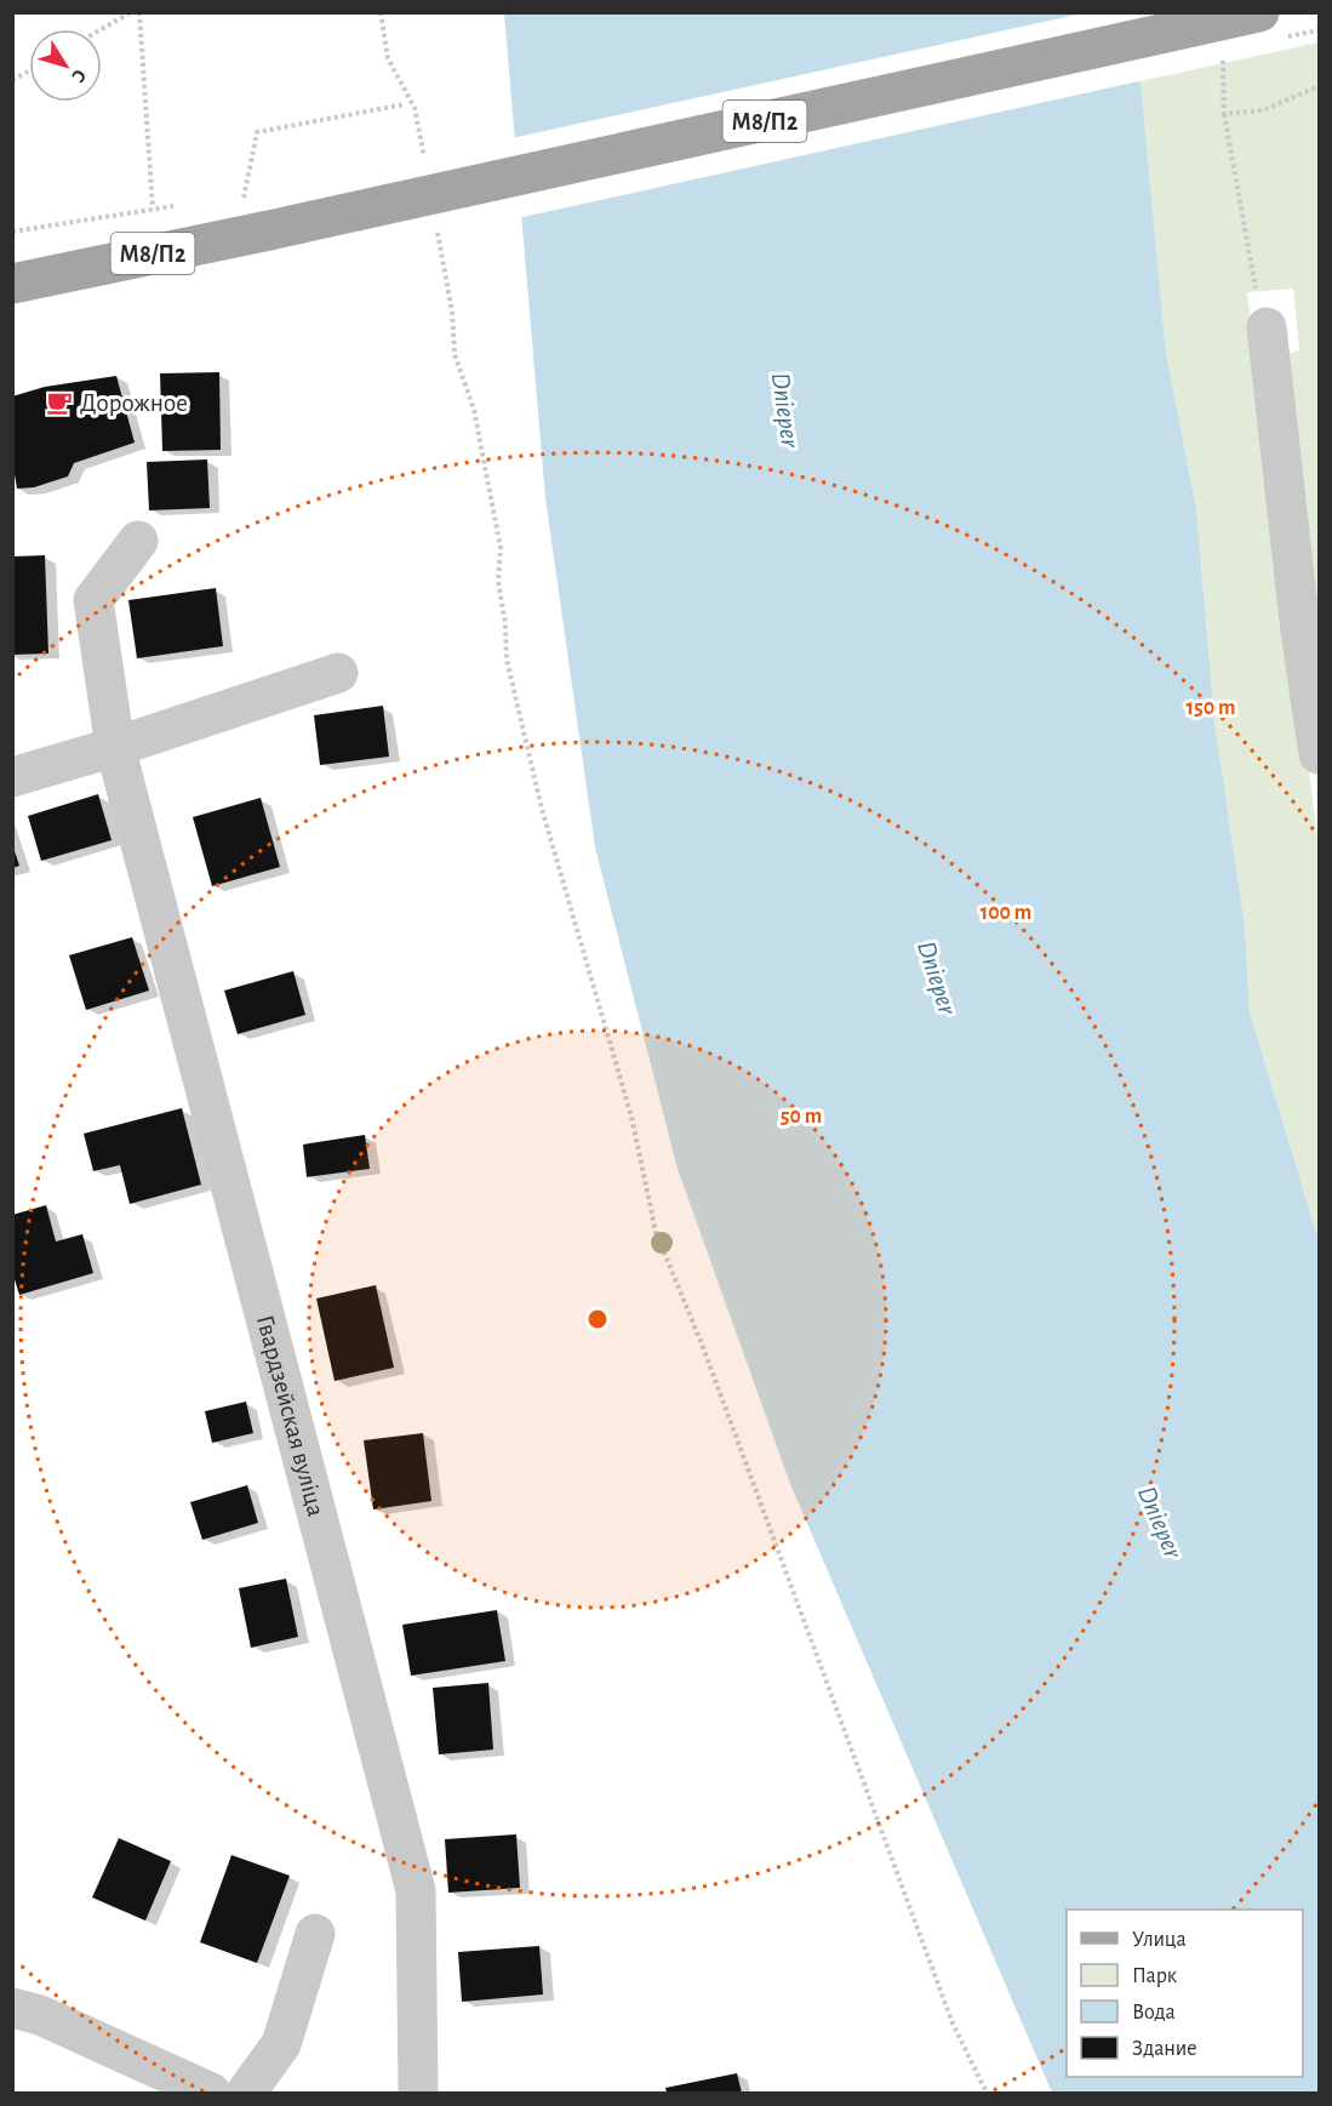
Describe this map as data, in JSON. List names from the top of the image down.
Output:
{
  "streets": {
    "main road": ["М8/П2"],
    "street": ["Гвардзейская вуліца"]
  },
  "water": ["Dnieper"],
  "places": {
    "cafe": ["Дорожное"]
  },
  "legend": [
    "Улица",
    "Парк",
    "Вода",
    "Здание"
  ],
  "north": "bottom right",
  "rings": ["150 m", "100 m", "50 m"]
}
